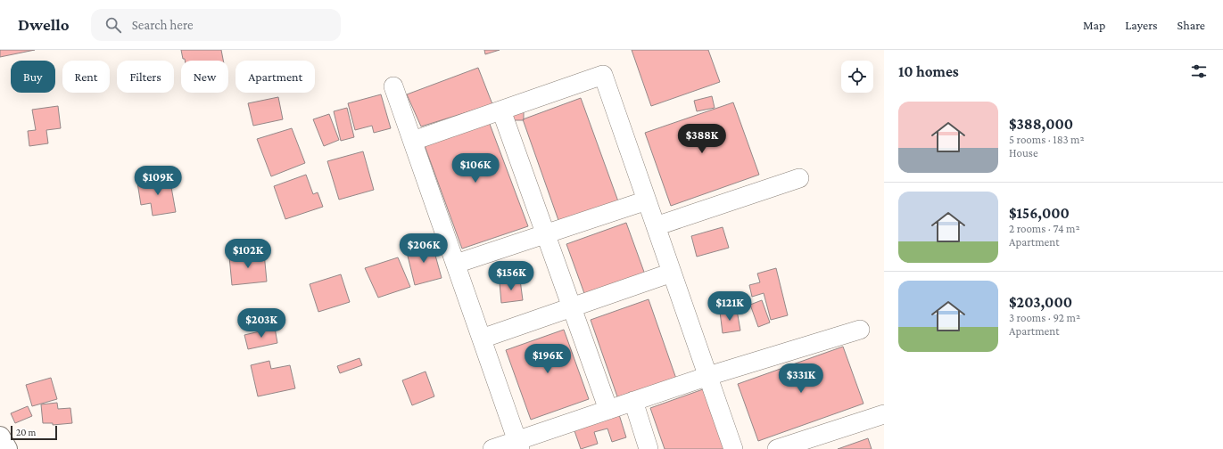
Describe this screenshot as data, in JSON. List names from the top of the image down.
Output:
{
  "scale_bar": "20 m",
  "page": {
    "header": "Dwello",
    "search": "Search here",
    "nav": ["Map", "Layers", "Share"],
    "heading": "10 homes",
    "chip": [
      "Buy",
      "Rent",
      "Filters",
      "New",
      "Apartment"
    ],
    "list": [
      {
        "name": "$388,000",
        "note": "5 rooms · 183 m² · House"
      },
      {
        "name": "$156,000",
        "note": "2 rooms · 74 m² · Apartment"
      },
      {
        "name": "$203,000",
        "note": "3 rooms · 92 m² · Apartment"
      }
    ],
    "price": [
      "$388K",
      "$106K",
      "$109K",
      "$206K",
      "$102K",
      "$156K",
      "$121K",
      "$203K",
      "$196K",
      "$331K"
    ],
    "scale": "20 m"
  }
}
